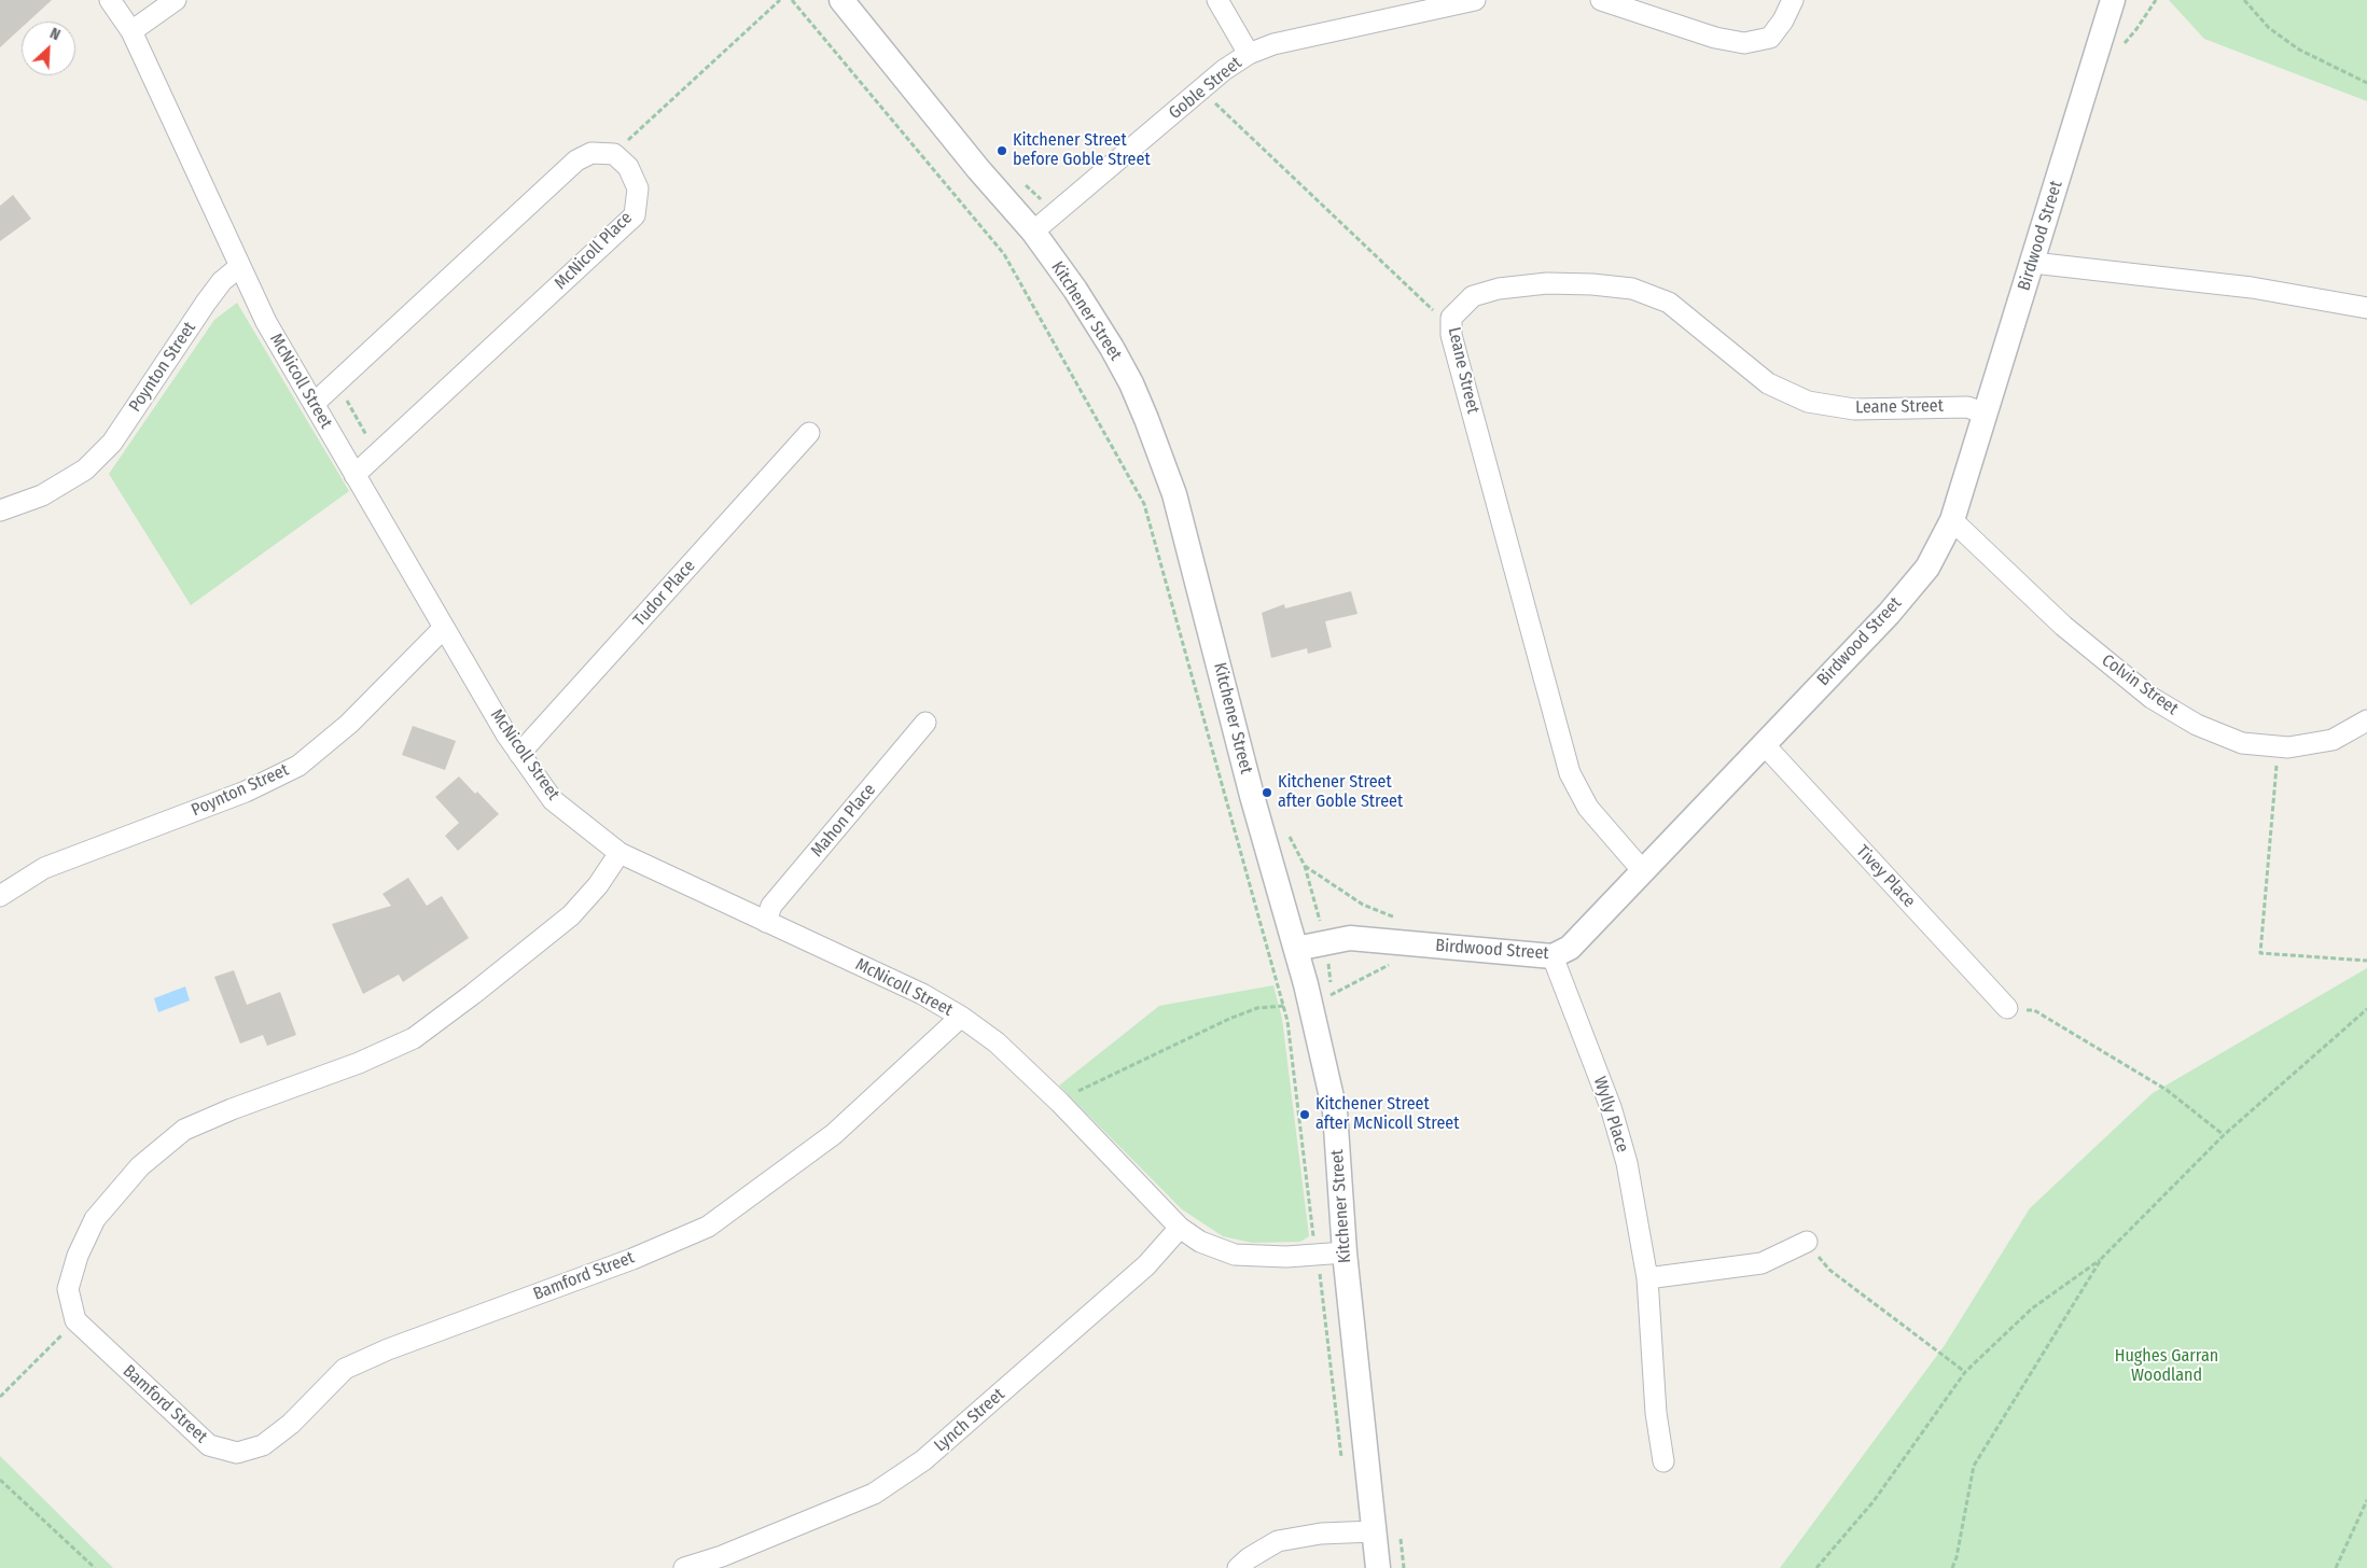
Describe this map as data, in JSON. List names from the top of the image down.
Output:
{
  "streets": {
    "street": [
      "Goble Street",
      "Birdwood Street",
      "McNicoll Place",
      "Kitchener Street",
      "Poynton Street",
      "Leane Street",
      "McNicoll Street",
      "Tudor Place",
      "Colvin Street",
      "Mahon Place",
      "Tivey Place",
      "Wylly Place",
      "Bamford Street",
      "Lynch Street"
    ]
  },
  "crossings": [
    ["Goble Street", "Kitchener Street"],
    ["Birdwood Street", "Kitchener Street"],
    ["Birdwood Street", "Leane Street"],
    ["Birdwood Street", "Colvin Street"],
    ["Birdwood Street", "Tivey Place"],
    ["Birdwood Street", "Wylly Place"],
    ["McNicoll Place", "McNicoll Street"],
    ["Kitchener Street", "McNicoll Street"],
    ["Poynton Street", "McNicoll Street"],
    ["McNicoll Street", "Tudor Place"],
    ["McNicoll Street", "Mahon Place"],
    ["McNicoll Street", "Bamford Street"],
    ["McNicoll Street", "Lynch Street"]
  ],
  "parks": ["Hughes Garran Woodland"],
  "places": ["Kitchener Street before Goble Street", "Kitchener Street after Goble Street", "Kitchener Street after McNicoll Street"],
  "north": "top right"
}
